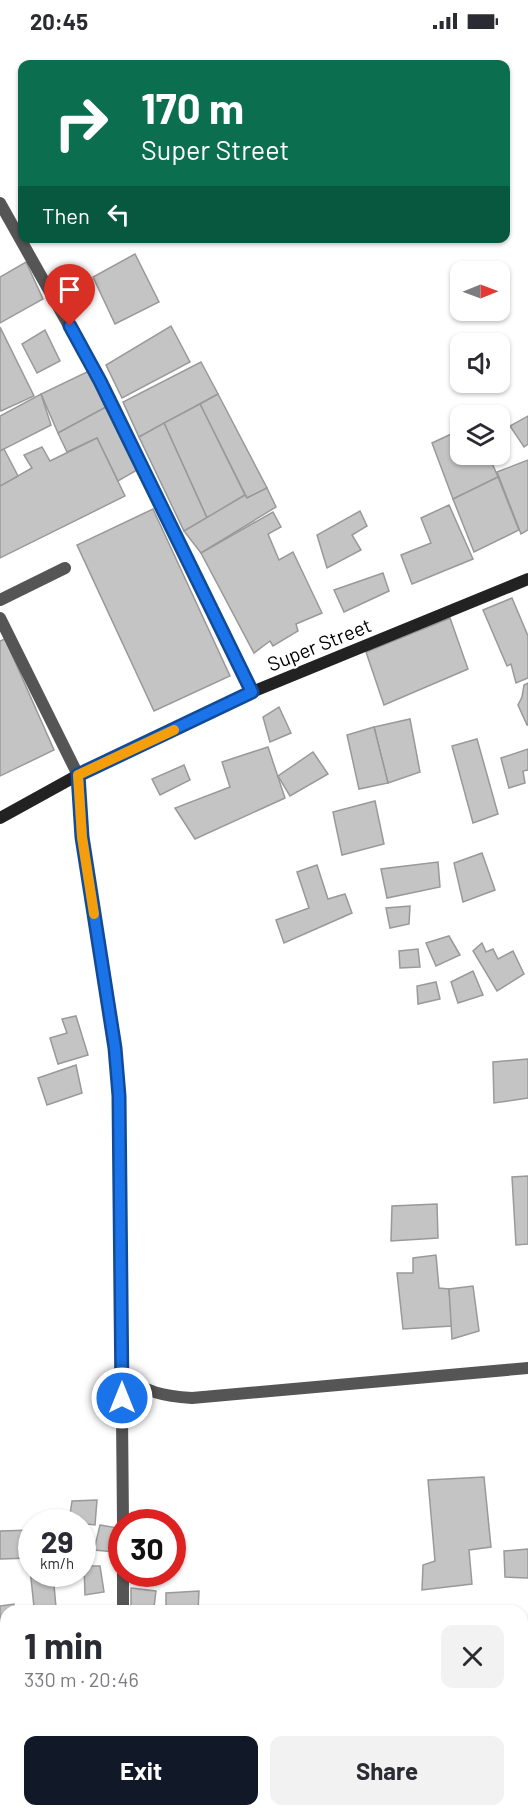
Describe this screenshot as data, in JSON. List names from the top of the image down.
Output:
{
  "streets": {
    "street": ["Super Street"]
  },
  "north": "right",
  "page": {
    "status": "20:45",
    "turn": ["170 m", "Super Street"],
    "then": "Then",
    "speed": "29 km/h",
    "limit": "30",
    "heading": ["1 min", "330 m · 20:46"],
    "buttons": ["Exit", "Share"]
  }
}
